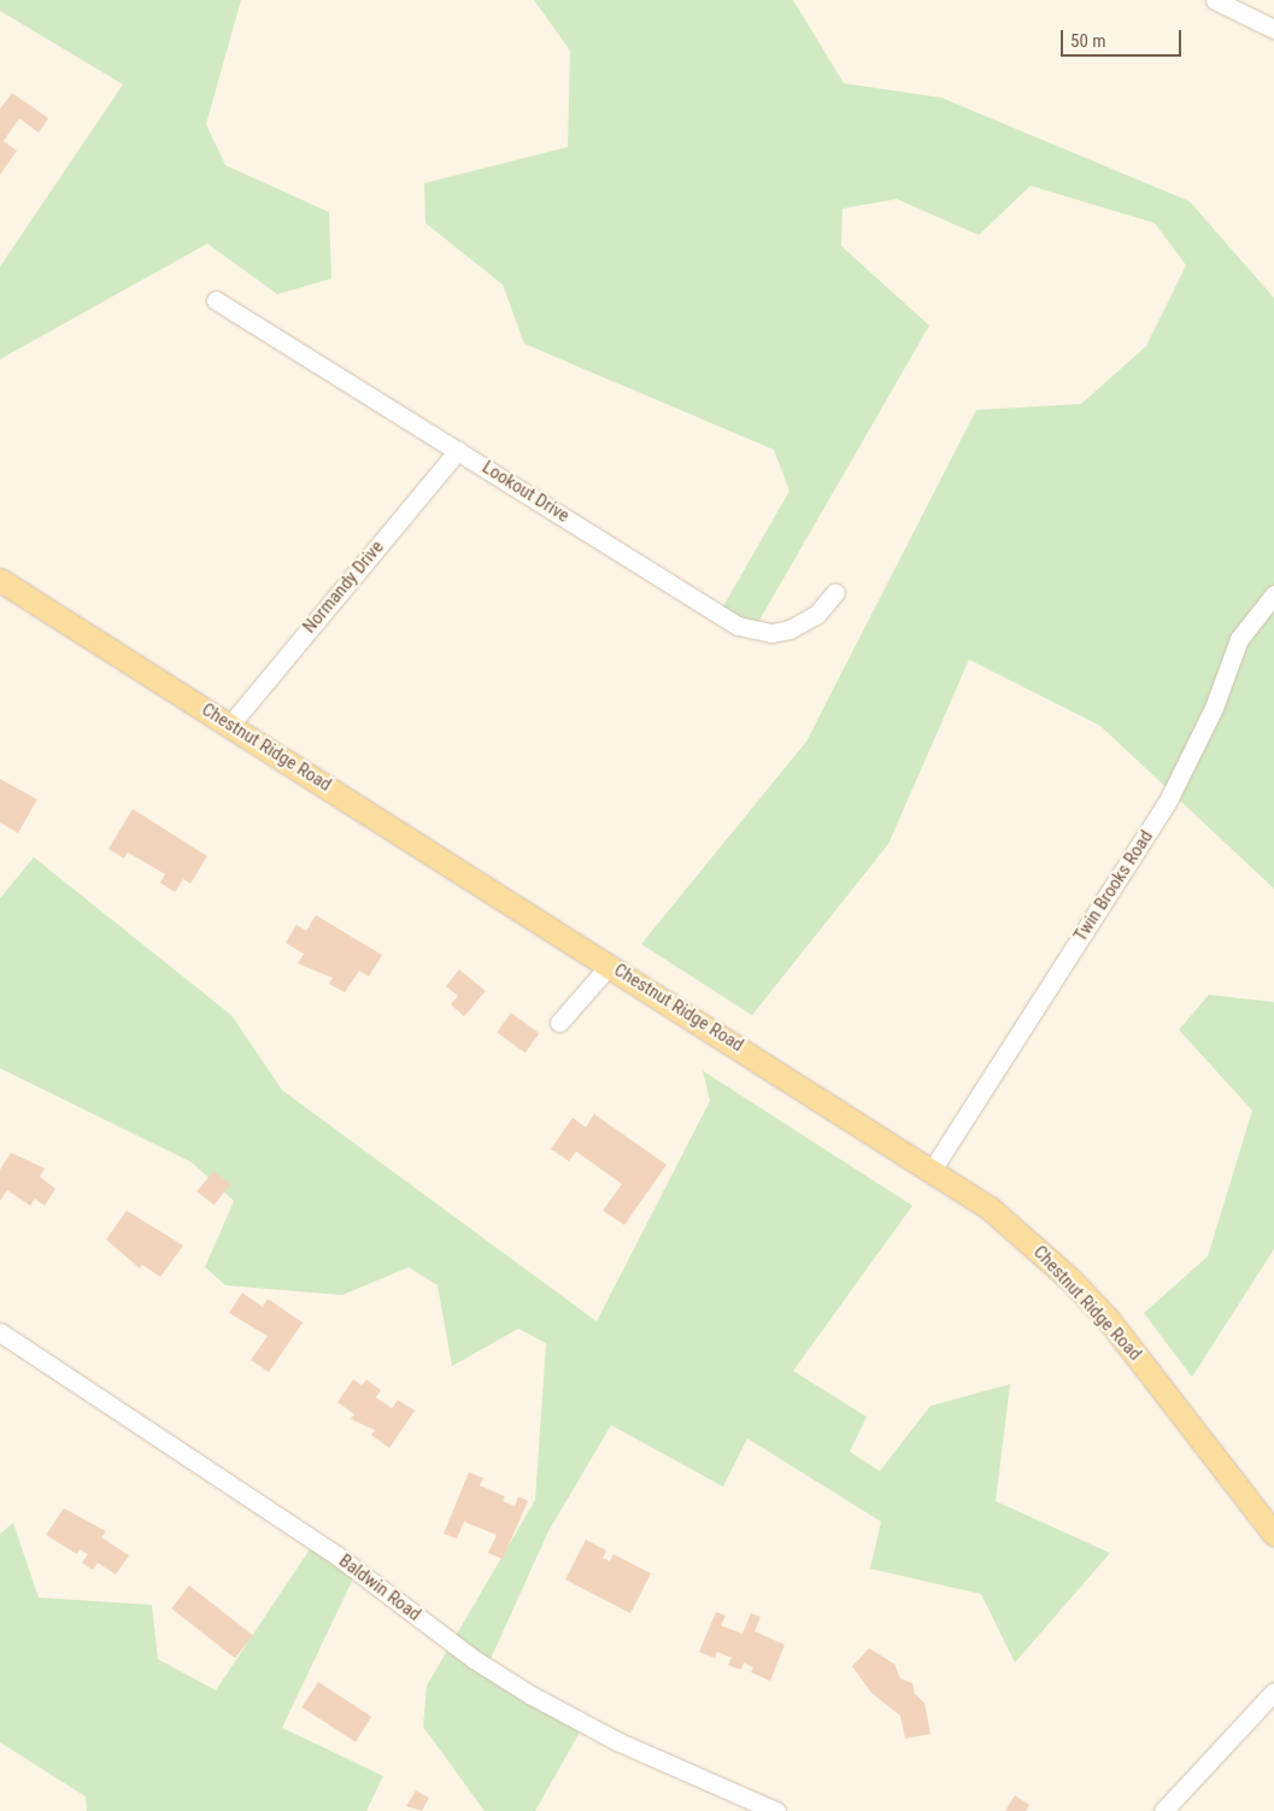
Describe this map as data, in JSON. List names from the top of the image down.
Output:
{
  "streets": {
    "main road": ["Chestnut Ridge Road"],
    "street": [
      "Lookout Drive",
      "Normandy Drive",
      "Twin Brooks Road",
      "Baldwin Road"
    ]
  },
  "crossings": [
    ["Lookout Drive", "Normandy Drive"],
    ["Normandy Drive", "Chestnut Ridge Road"],
    ["Chestnut Ridge Road", "Twin Brooks Road"]
  ],
  "scale_bar": "50 m"
}
